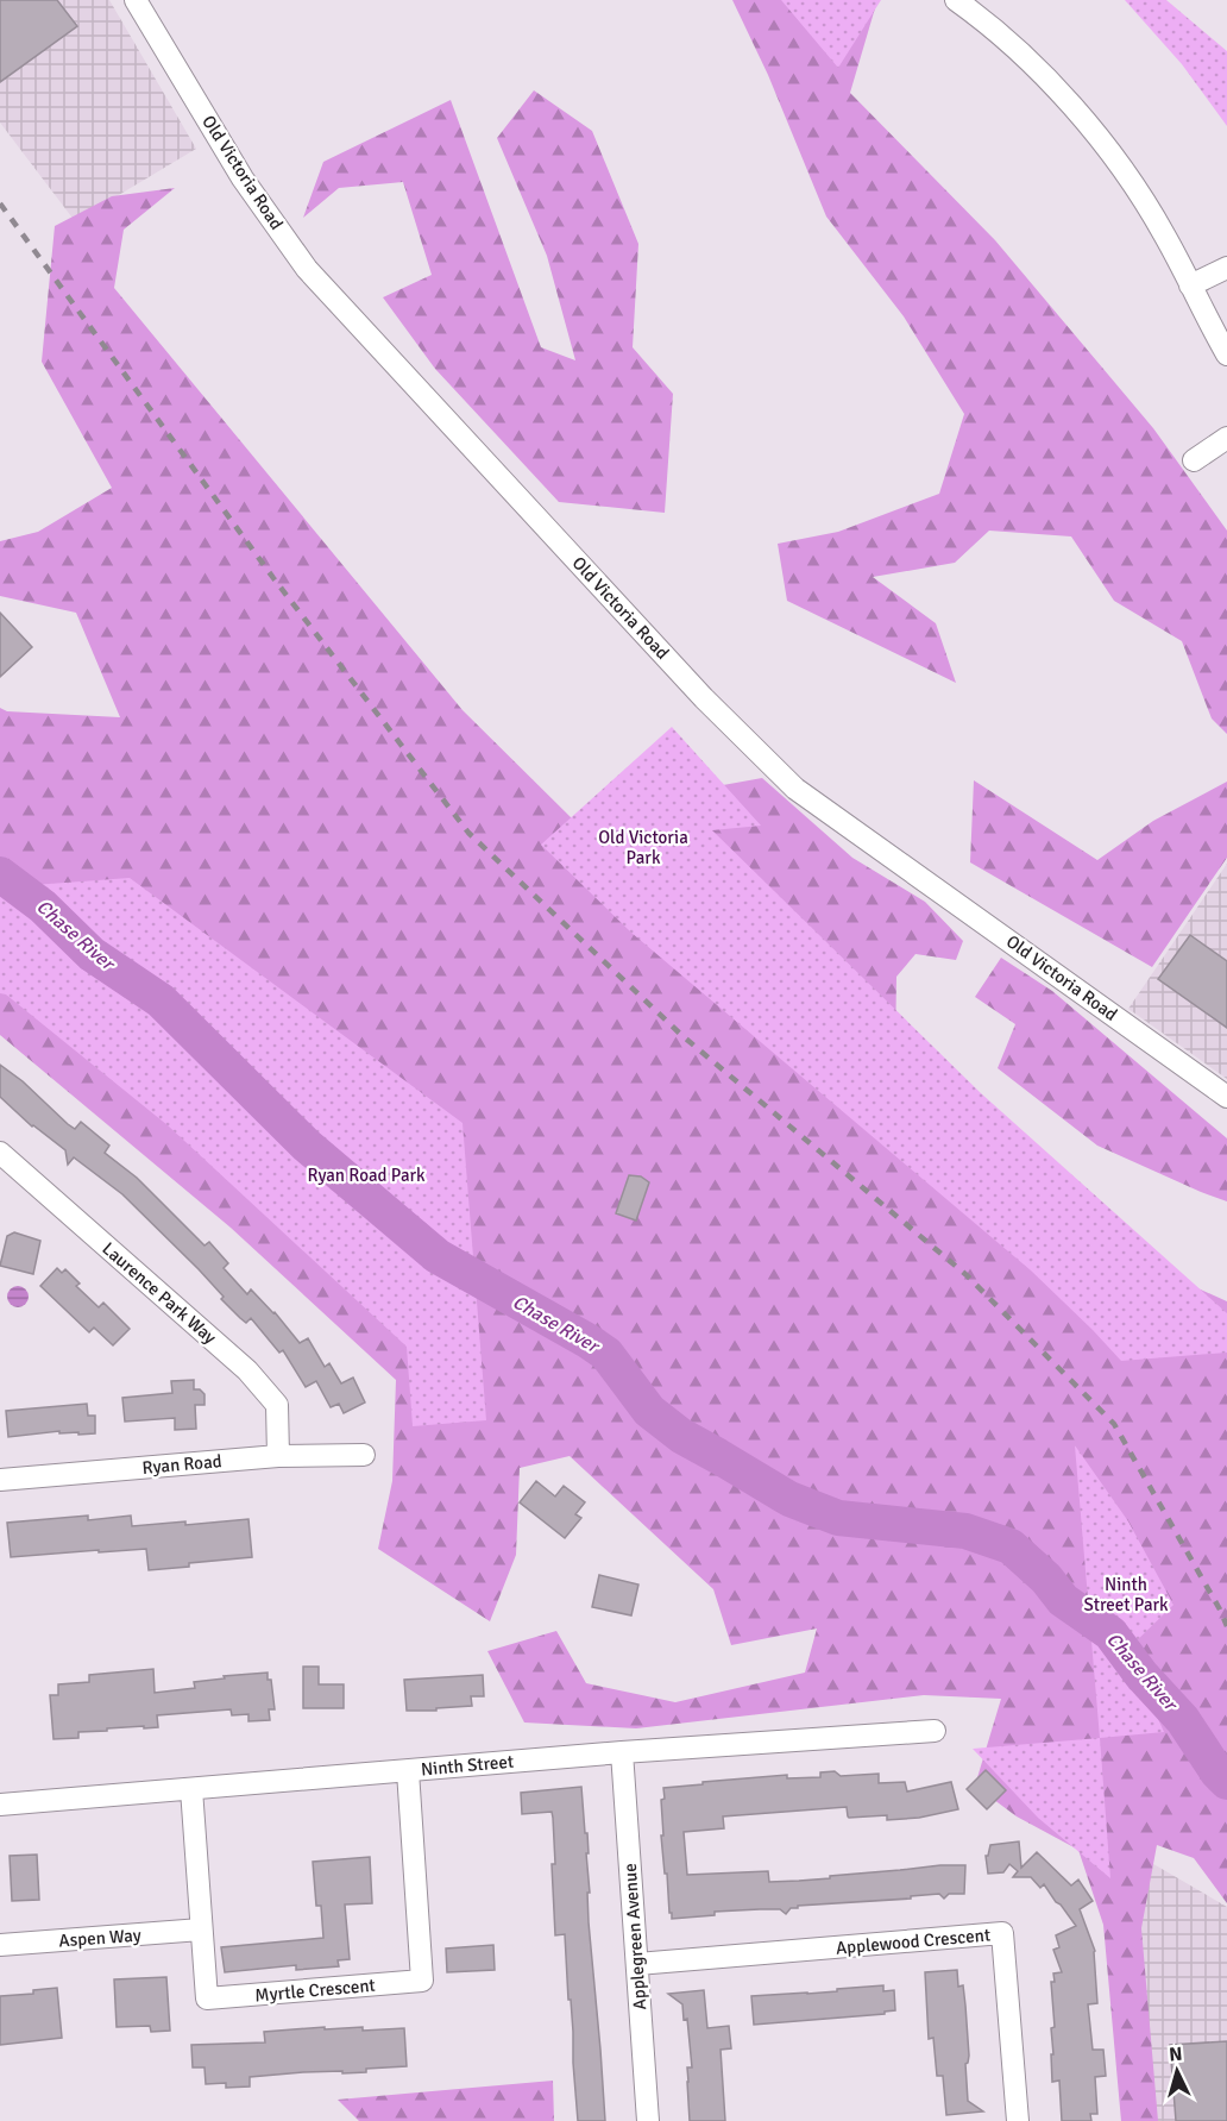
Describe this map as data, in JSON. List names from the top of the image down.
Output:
{
  "streets": {
    "street": [
      "Old Victoria Road",
      "Laurence Park Way",
      "Ryan Road",
      "Ninth Street",
      "Applegreen Avenue",
      "Aspen Way",
      "Applewood Crescent",
      "Myrtle Crescent"
    ]
  },
  "crossings": [
    ["Laurence Park Way", "Ryan Road"],
    ["Ninth Street", "Applegreen Avenue"],
    ["Ninth Street", "Myrtle Crescent"],
    ["Applegreen Avenue", "Applewood Crescent"],
    ["Aspen Way", "Myrtle Crescent"]
  ],
  "water": ["Chase River"],
  "parks": ["Old Victoria Park", "Ryan Road Park", "Ninth Street Park"],
  "north": "top"
}
